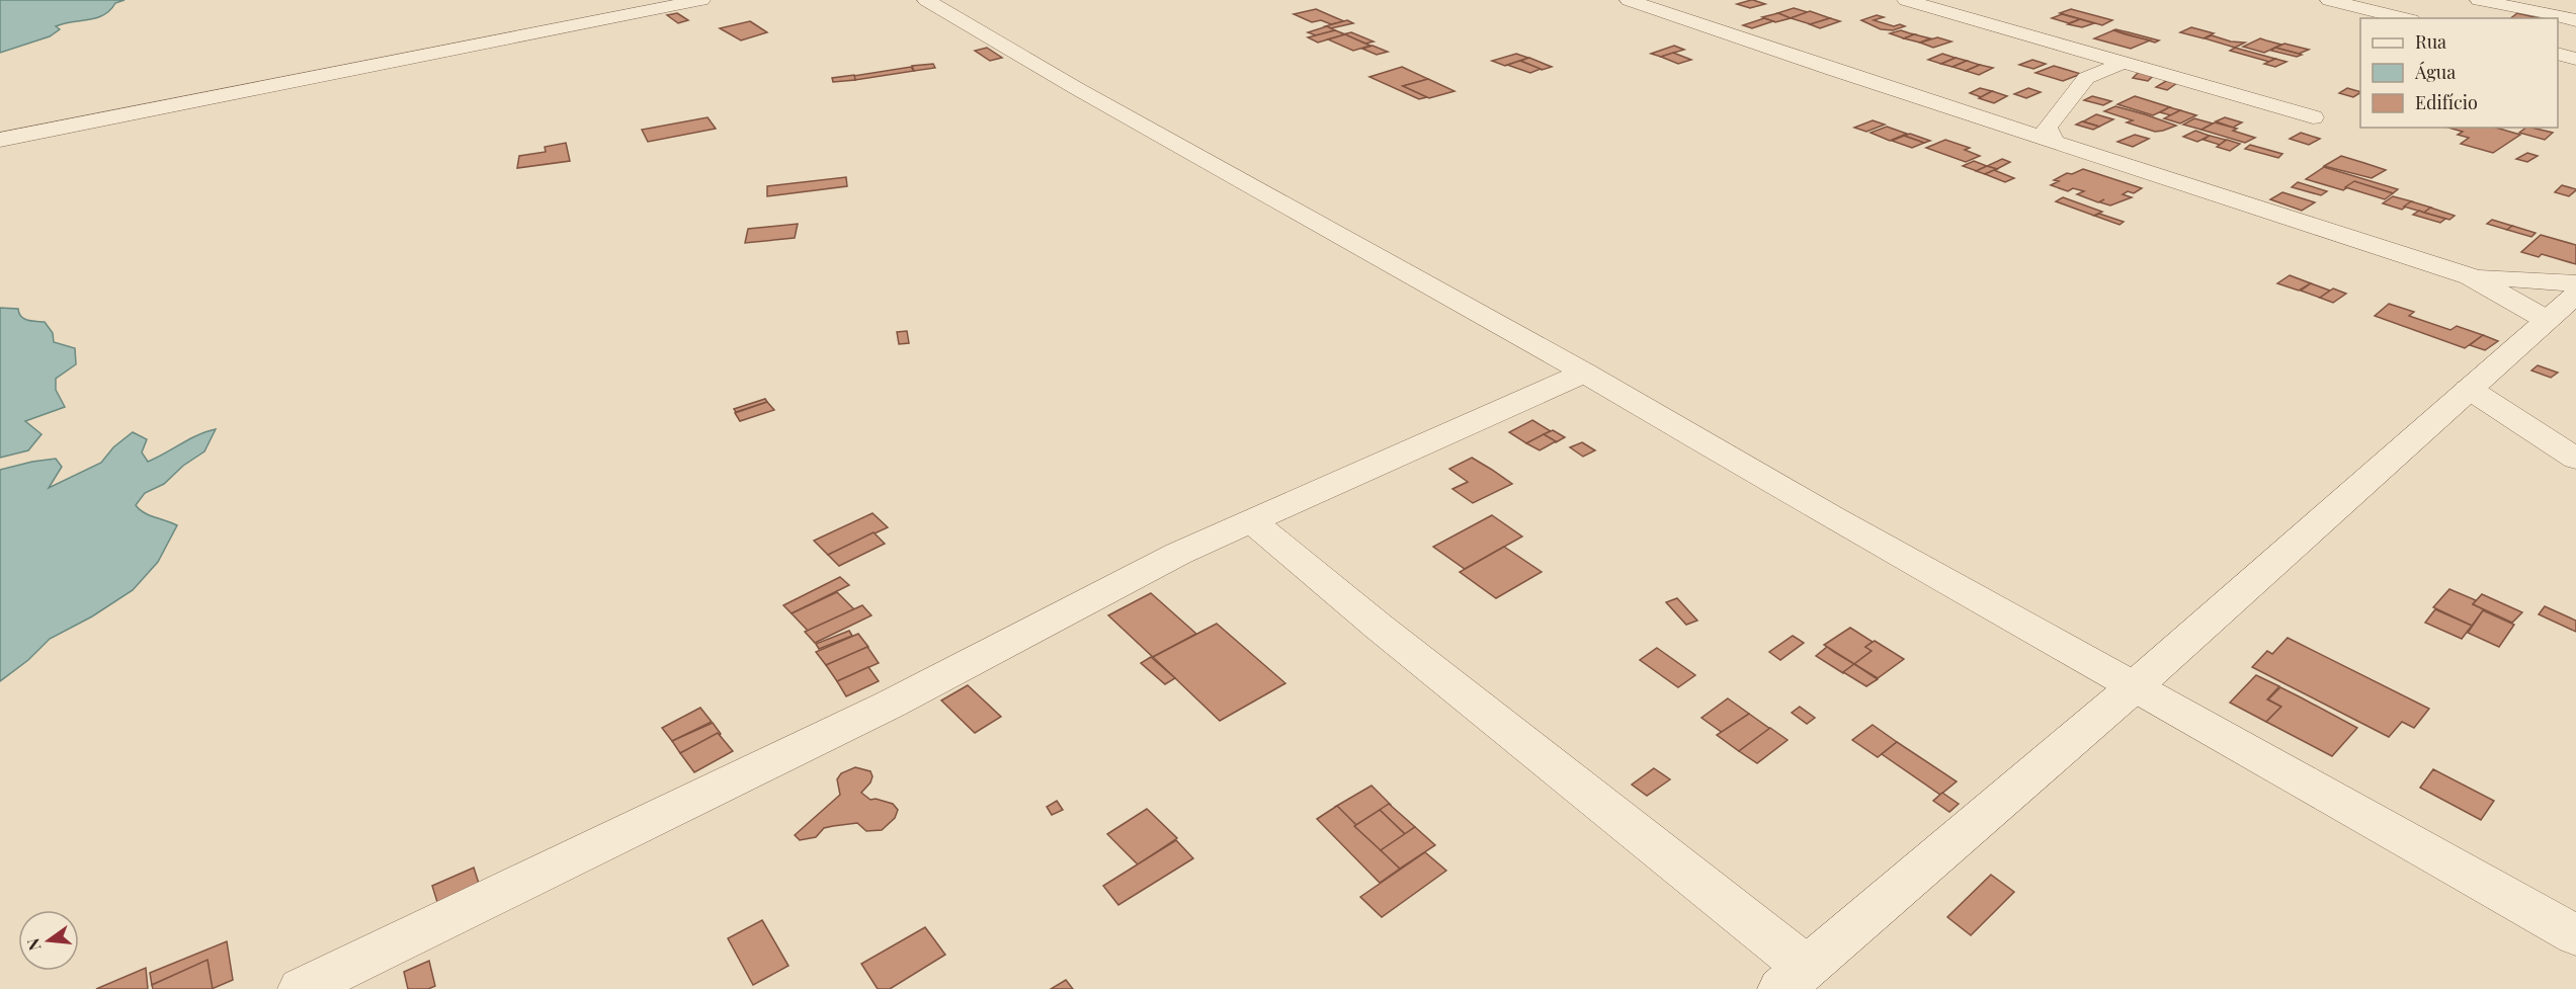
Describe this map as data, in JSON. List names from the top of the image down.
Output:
{
  "legend": ["Rua", "Água", "Edifício"],
  "north": "left"
}
